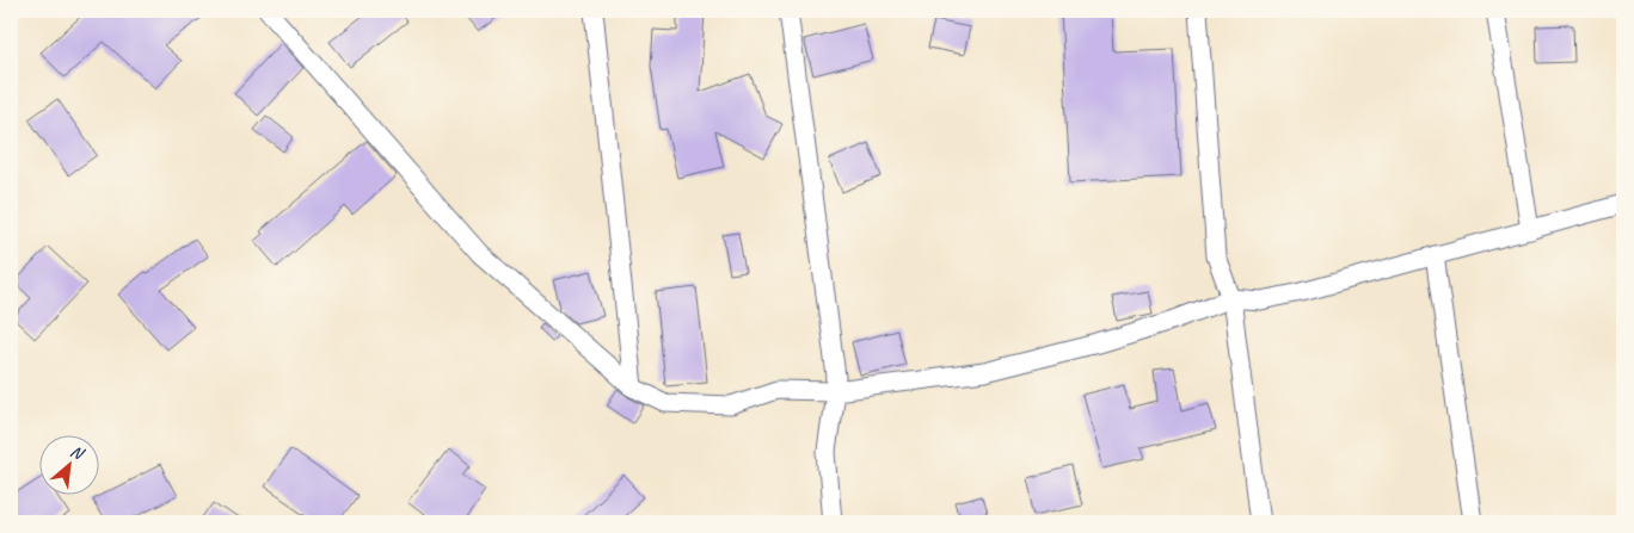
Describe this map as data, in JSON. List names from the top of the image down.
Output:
{
  "north": "top right"
}
